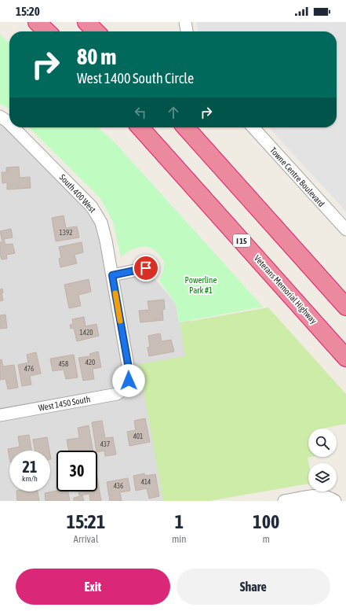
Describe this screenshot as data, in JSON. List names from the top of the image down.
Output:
{
  "streets": {
    "highway": ["I 15", "Veterans Memorial Highway"],
    "street": ["Towne Centre Boulevard", "South 400 West", "West 1450 South"]
  },
  "crossings": [
    ["South 400 West", "West 1450 South"]
  ],
  "parks": ["Powerline Park #1"],
  "house_numbers": [
    "1392",
    "1420",
    "420",
    "458",
    "476",
    "401",
    "437",
    "414",
    "436"
  ],
  "page": {
    "status": "15:20",
    "turn": ["80 m", "West 1400 South Circle"],
    "speed": "21 km/h",
    "limit": "30",
    "eta": [
      "15:21",
      "Arrival",
      "1",
      "min",
      "100",
      "m"
    ],
    "buttons": ["Exit", "Share"]
  }
}
